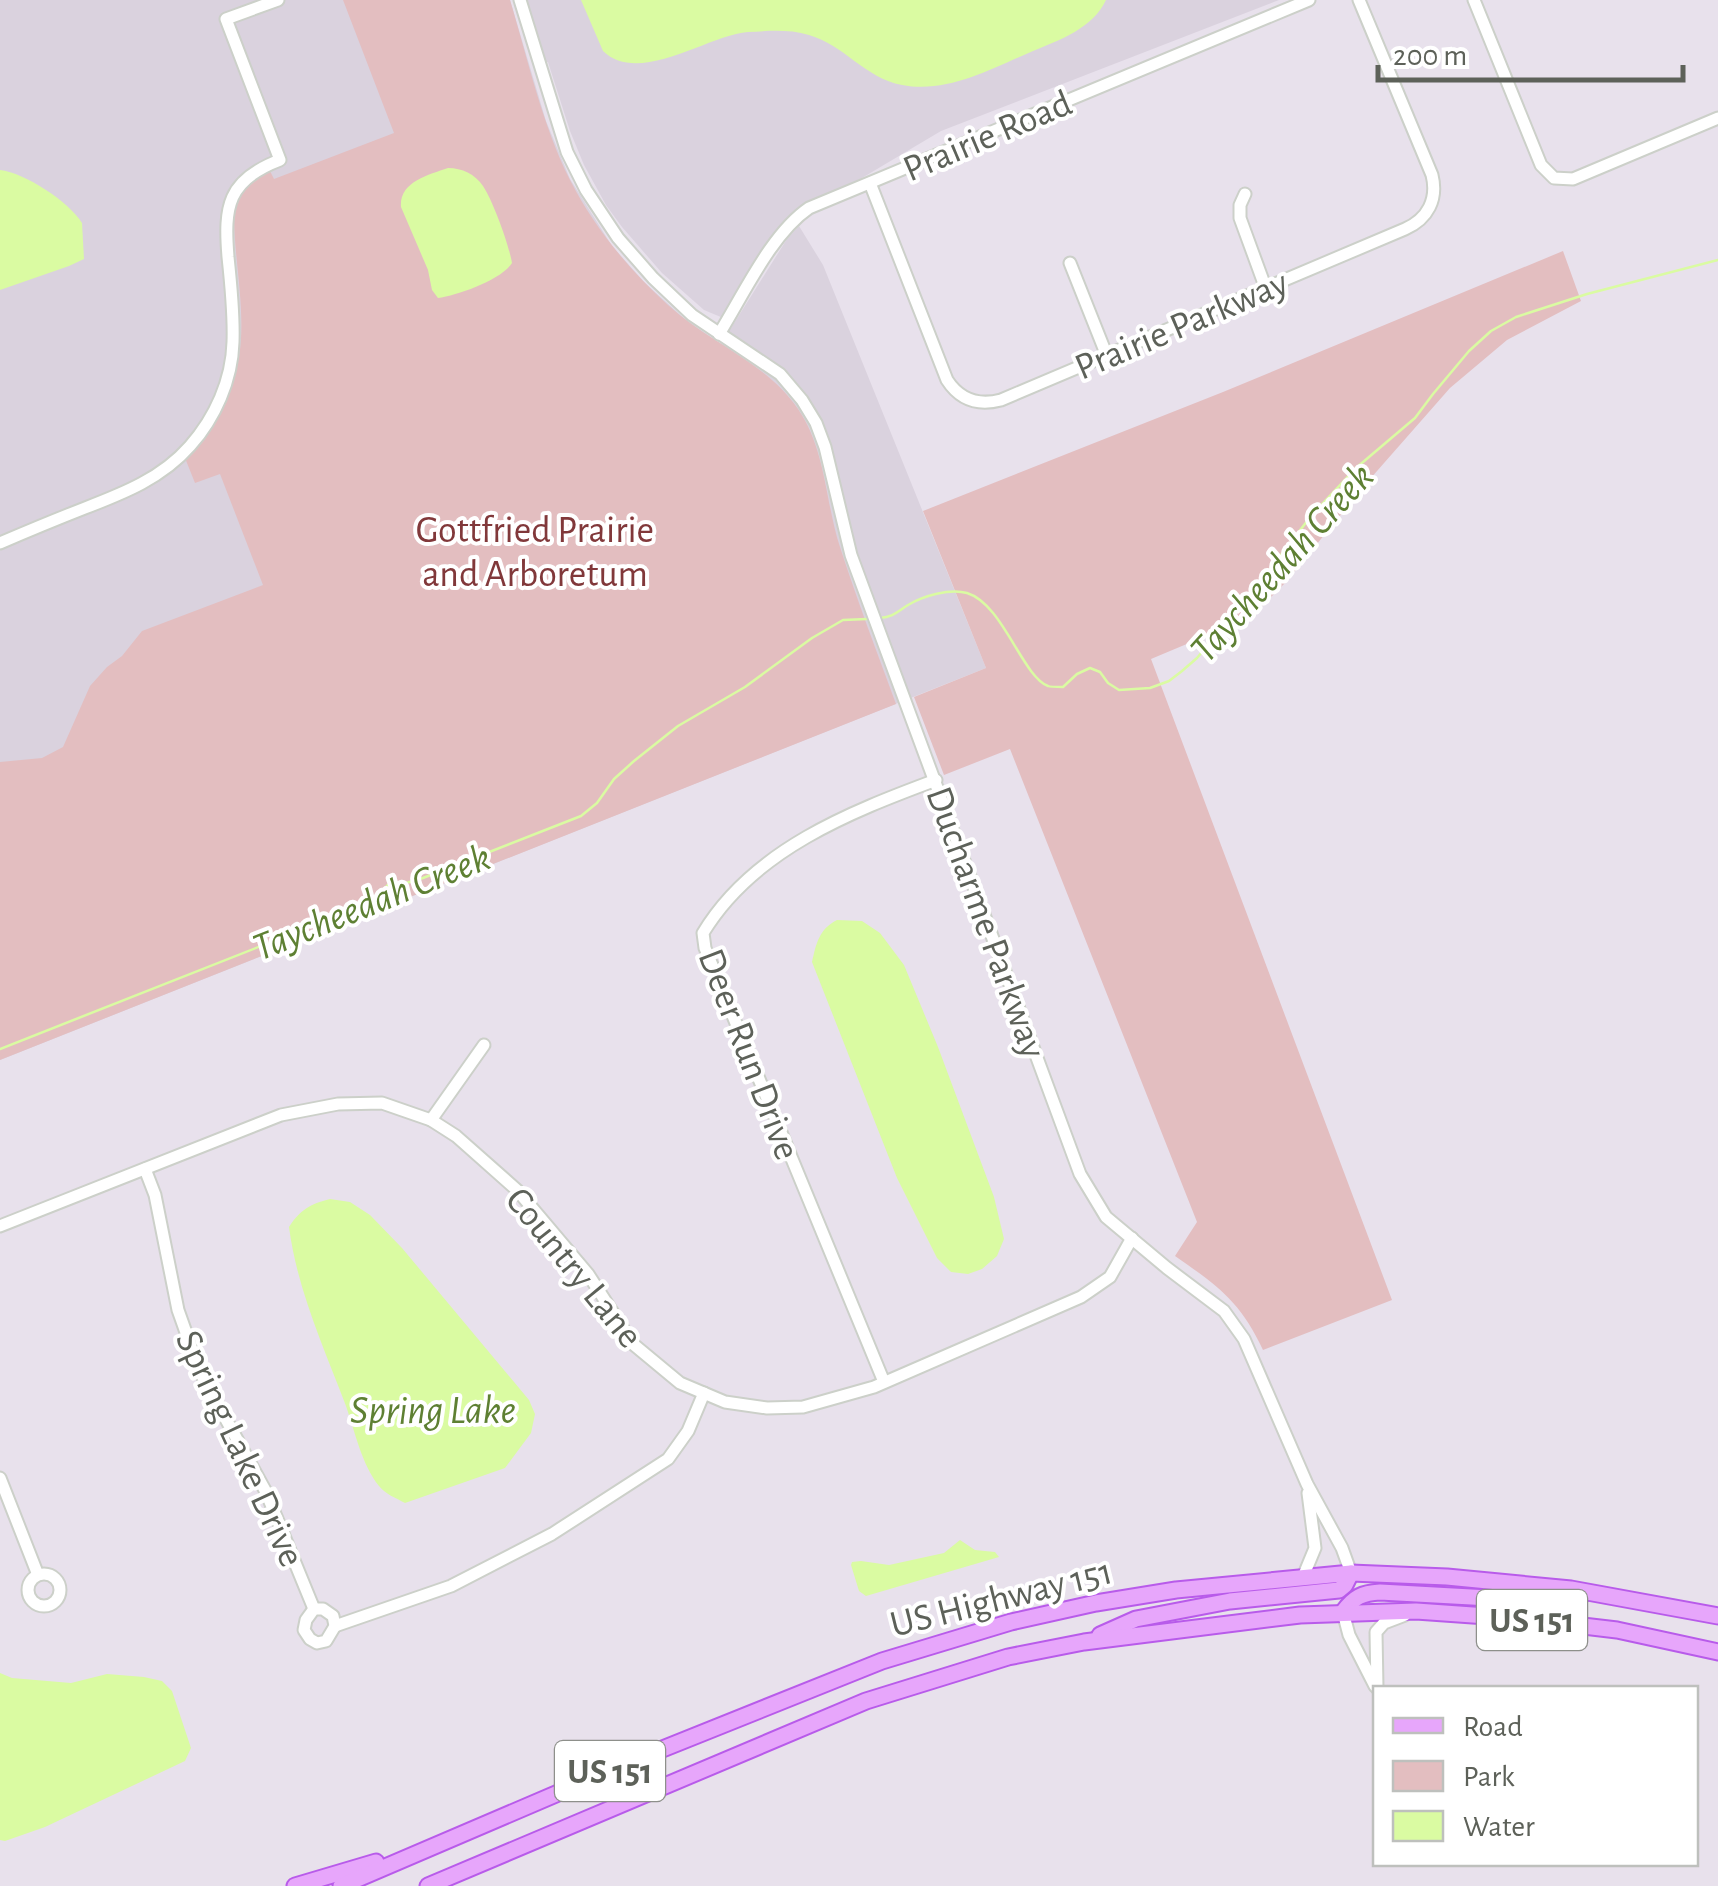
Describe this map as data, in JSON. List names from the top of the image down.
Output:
{
  "streets": {
    "main road": ["US Highway 151", "US 151"],
    "street": [
      "Prairie Road",
      "Prairie Parkway",
      "Ducharme Parkway",
      "Deer Run Drive",
      "Country Lane",
      "Spring Lake Drive"
    ]
  },
  "crossings": [
    ["Prairie Road", "Prairie Parkway"],
    ["Prairie Road", "Ducharme Parkway"],
    ["Ducharme Parkway", "Deer Run Drive"],
    ["Ducharme Parkway", "Country Lane"],
    ["Ducharme Parkway", "US Highway 151"],
    ["Deer Run Drive", "Country Lane"],
    ["Country Lane", "Spring Lake Drive"]
  ],
  "water": ["Taycheedah Creek", "Spring Lake"],
  "parks": ["Gottfried Prairie and Arboretum"],
  "legend": ["Road", "Park", "Water"],
  "scale_bar": "200 m"
}
